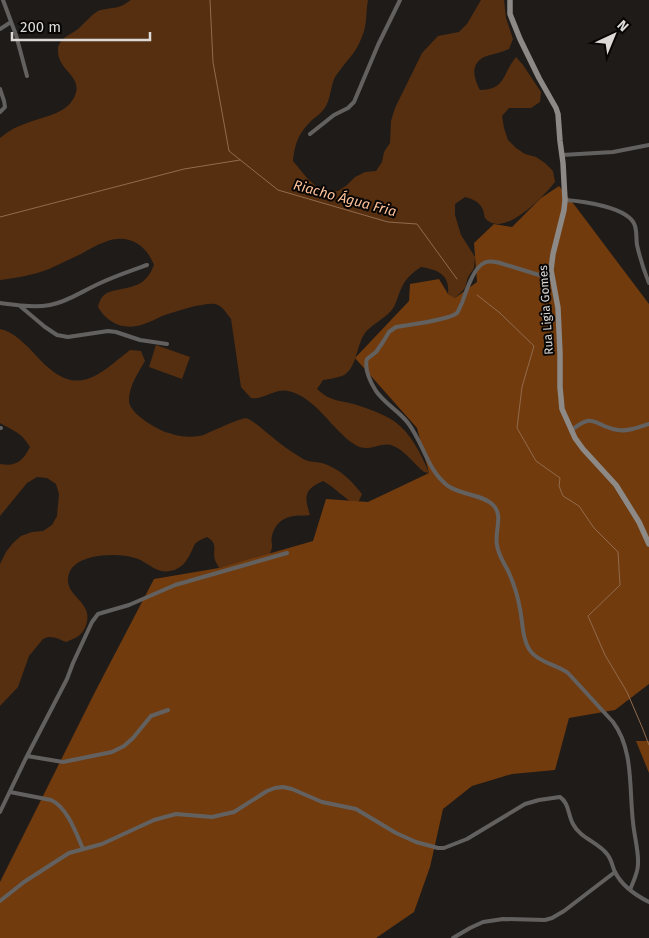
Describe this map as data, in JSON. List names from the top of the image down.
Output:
{
  "streets": {
    "street": ["Rua Ligia Gomes"]
  },
  "water": ["Riacho Água Fria"],
  "scale_bar": "200 m",
  "north": "top right"
}
